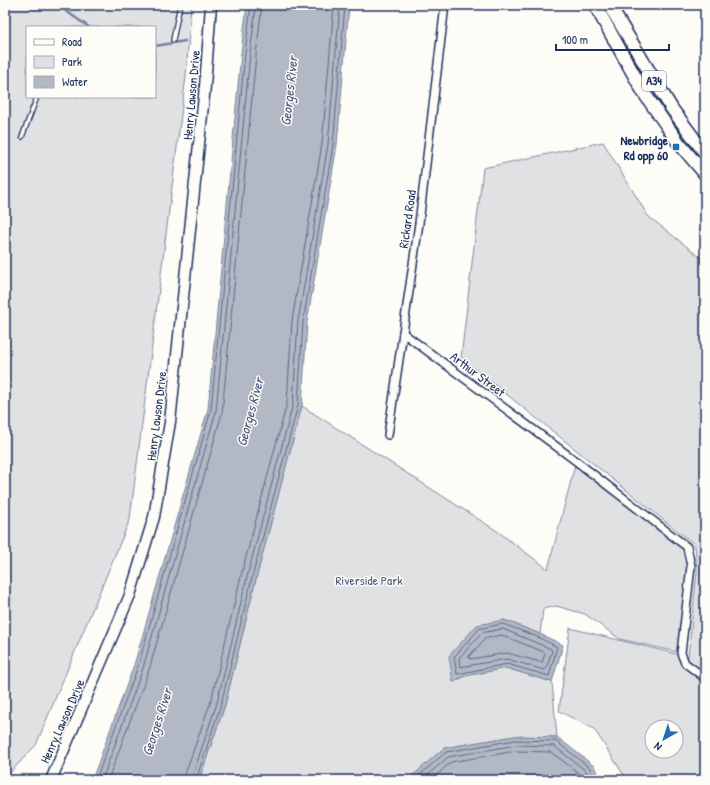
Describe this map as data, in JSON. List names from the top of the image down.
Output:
{
  "streets": {
    "highway": ["A34"],
    "main road": ["Henry Lawson Drive"],
    "street": ["Rickard Road", "Arthur Street"]
  },
  "crossings": [
    ["Rickard Road", "Arthur Street"]
  ],
  "water": ["Georges River"],
  "parks": ["Riverside Park"],
  "places": {
    "transit": ["Newbridge Rd opp 60"]
  },
  "legend": ["Road", "Park", "Water"],
  "scale_bar": "100 m",
  "north": "bottom left"
}
